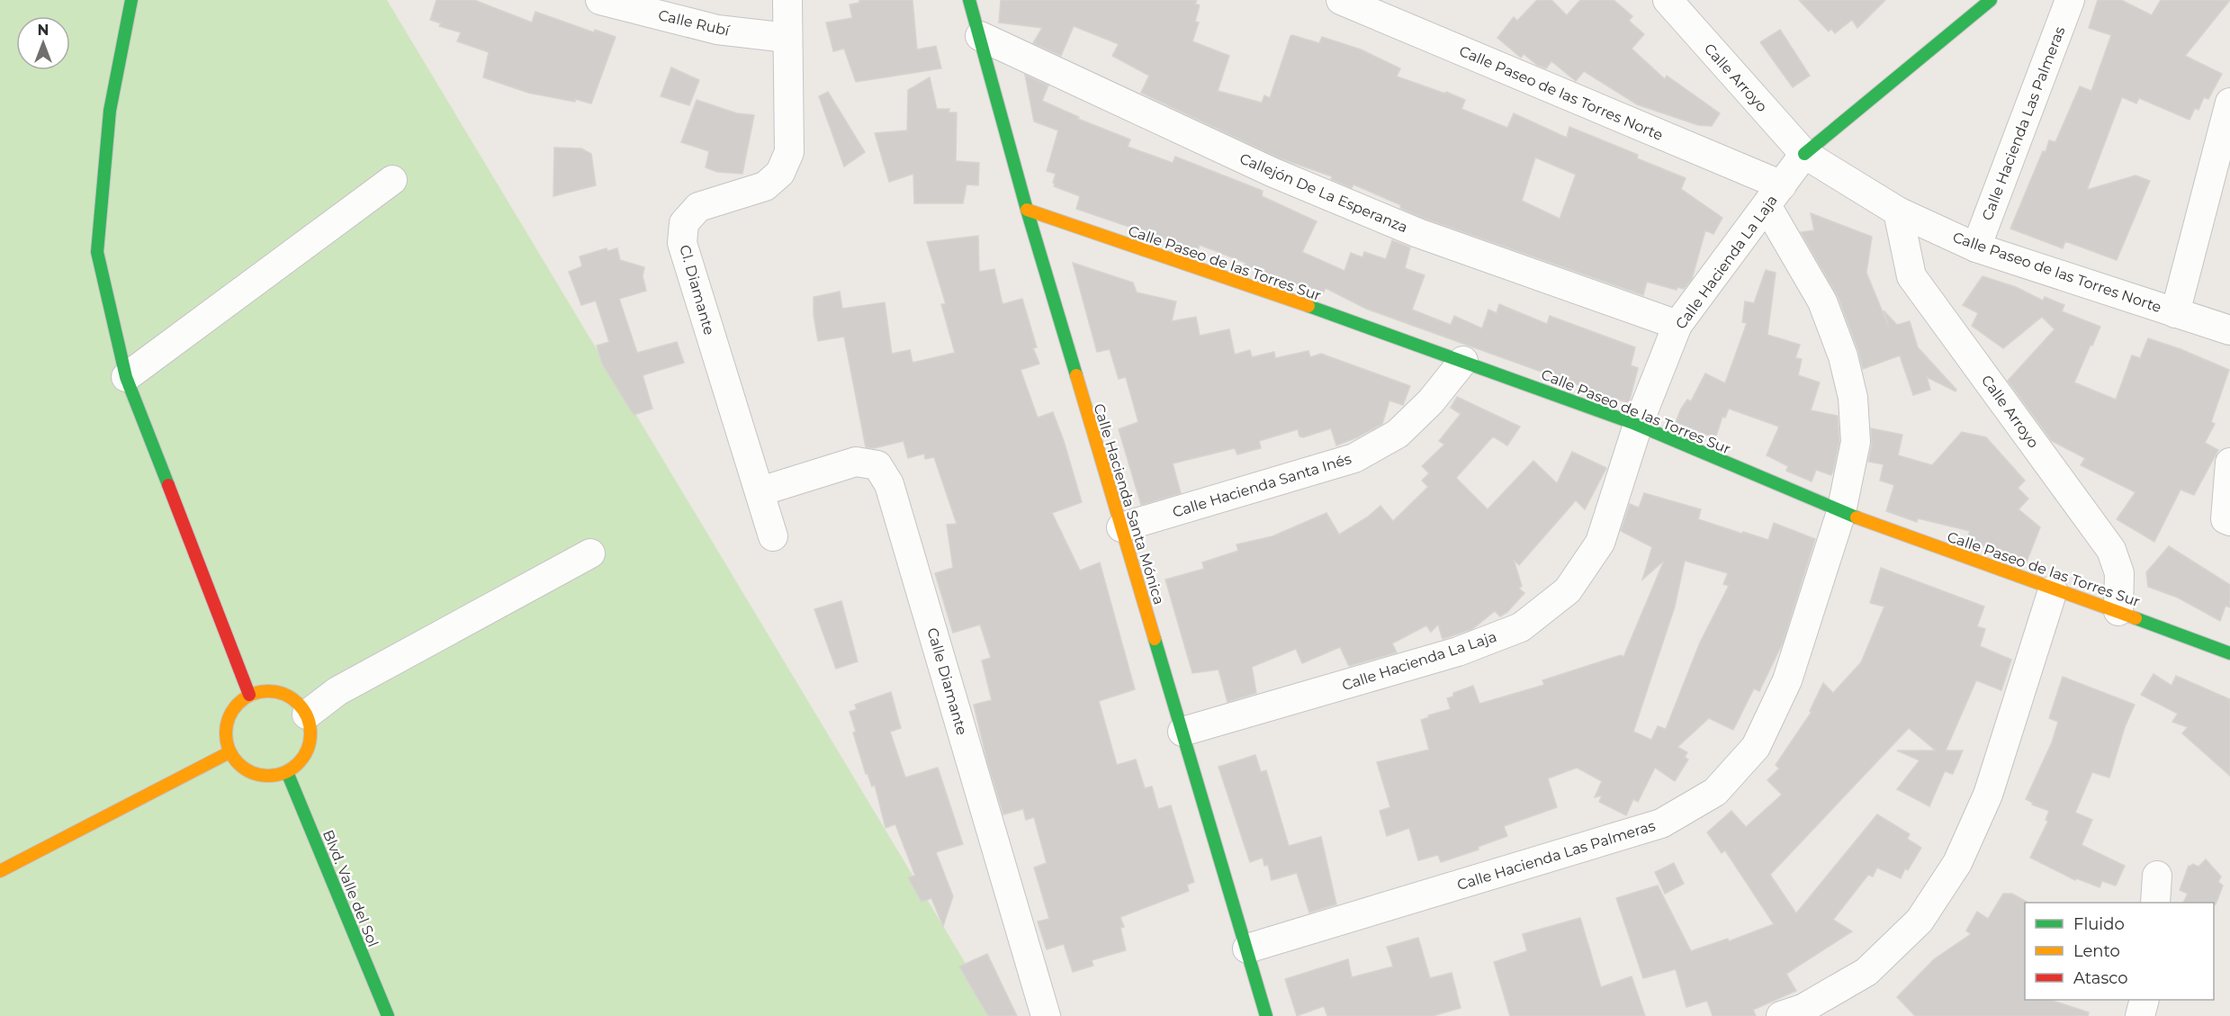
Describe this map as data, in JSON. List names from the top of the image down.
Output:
{
  "streets": {
    "street": [
      "Calle Rubí",
      "Calle Arroyo",
      "Calle Paseo de las Torres Norte",
      "Calle Hacienda Las Palmeras",
      "Callejón De La Esperanza",
      "Calle Hacienda La Laja",
      "Calle Paseo de las Torres Sur",
      "Cl. Diamante",
      "Calle Hacienda Santa Inés",
      "Calle Hacienda Santa Mónica",
      "Calle Diamante",
      "Blvd. Valle del Sol"
    ]
  },
  "crossings": [
    ["Calle Rubí", "Cl. Diamante"],
    ["Calle Arroyo", "Calle Paseo de las Torres Norte"],
    ["Calle Arroyo", "Calle Hacienda La Laja"],
    ["Calle Arroyo", "Calle Paseo de las Torres Sur"],
    ["Calle Paseo de las Torres Norte", "Calle Hacienda Las Palmeras"],
    ["Calle Paseo de las Torres Norte", "Calle Hacienda La Laja"],
    ["Calle Hacienda Las Palmeras", "Calle Hacienda La Laja"],
    ["Calle Hacienda Las Palmeras", "Calle Paseo de las Torres Sur"],
    ["Calle Hacienda Las Palmeras", "Calle Hacienda Santa Mónica"],
    ["Callejón De La Esperanza", "Calle Hacienda La Laja"],
    ["Callejón De La Esperanza", "Calle Hacienda Santa Mónica"],
    ["Calle Hacienda La Laja", "Calle Paseo de las Torres Sur"],
    ["Calle Hacienda La Laja", "Calle Hacienda Santa Mónica"],
    ["Calle Paseo de las Torres Sur", "Calle Hacienda Santa Inés"],
    ["Calle Paseo de las Torres Sur", "Calle Hacienda Santa Mónica"],
    ["Cl. Diamante", "Calle Diamante"],
    ["Calle Hacienda Santa Inés", "Calle Hacienda Santa Mónica"]
  ],
  "legend": ["Fluido", "Lento", "Atasco"],
  "north": "top"
}
